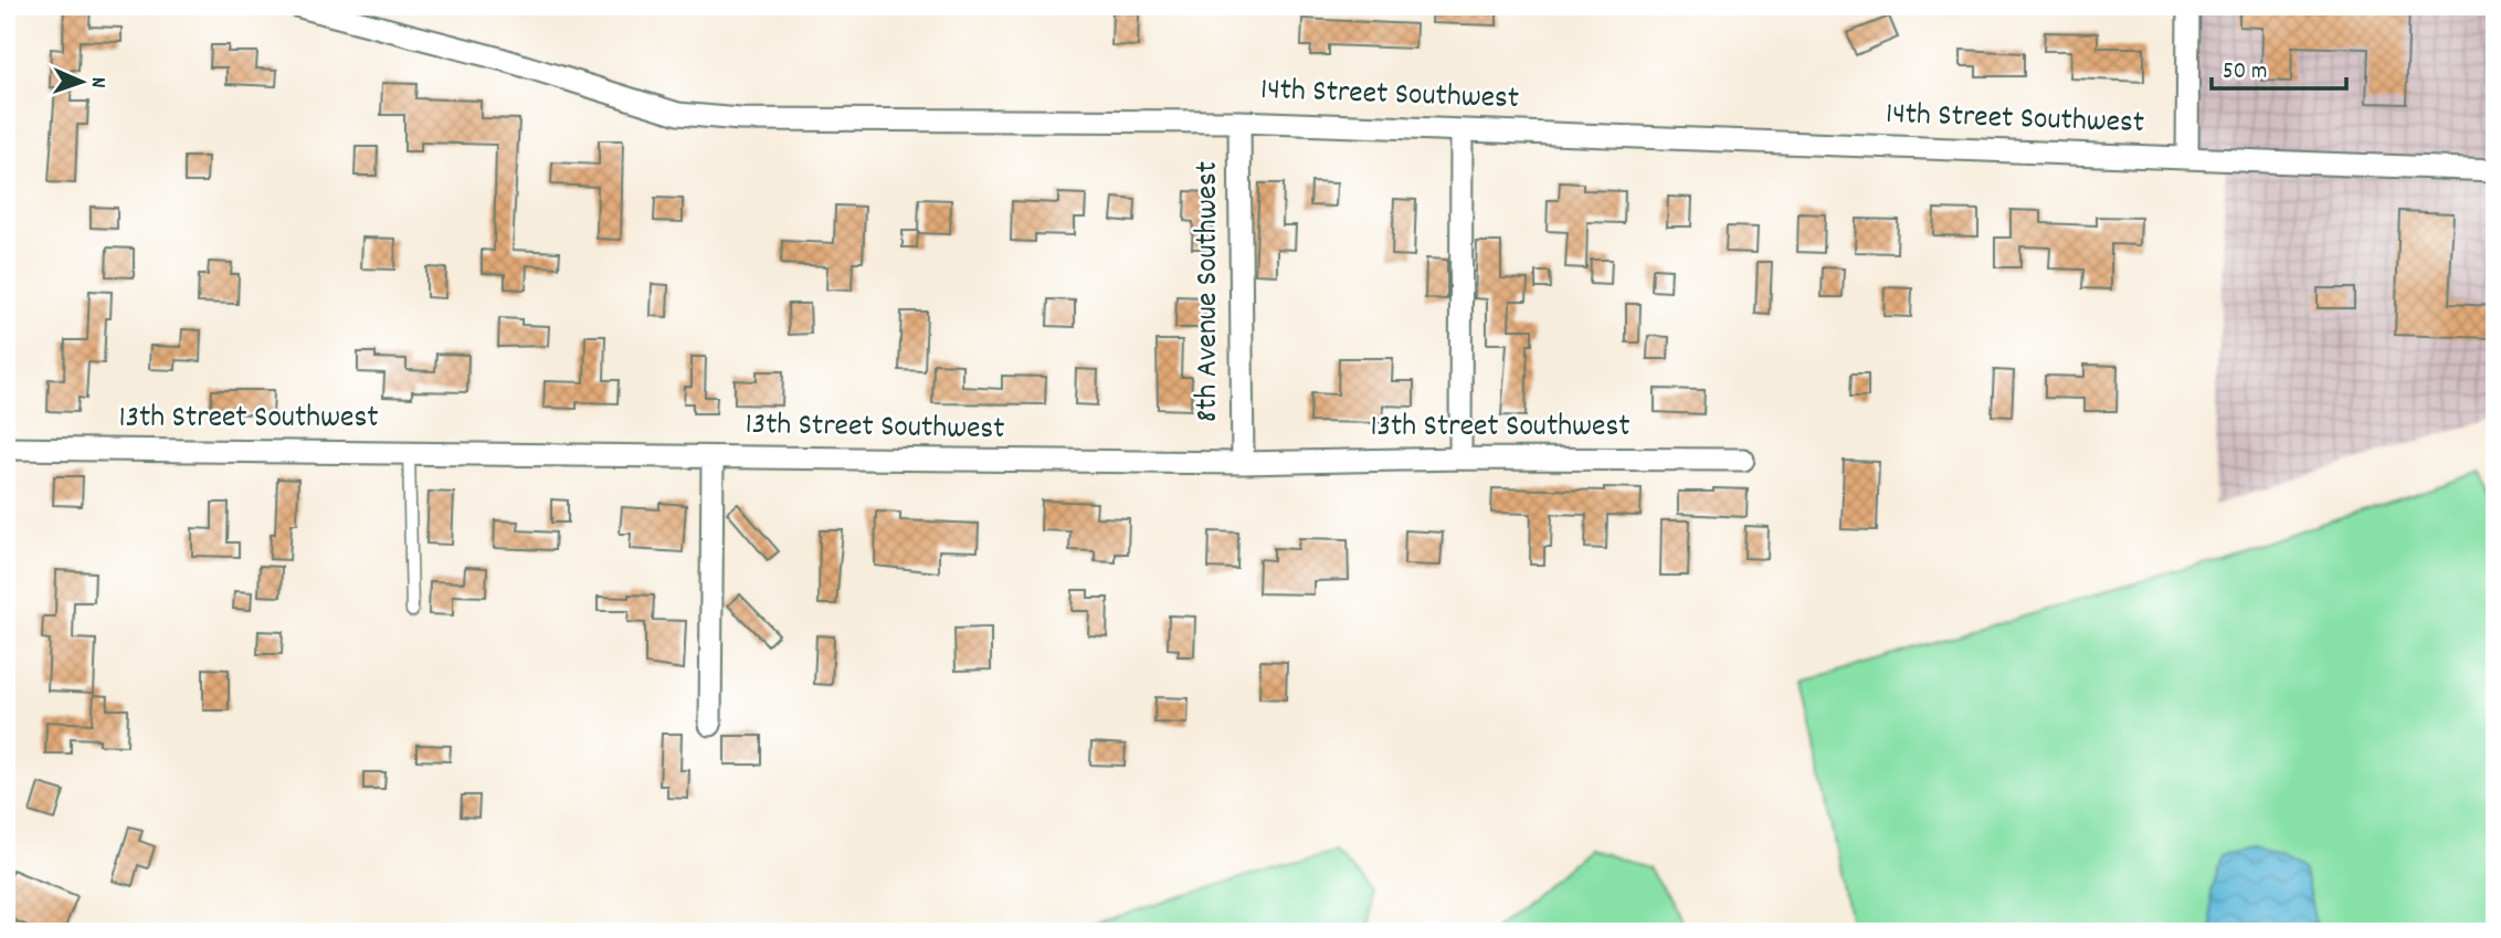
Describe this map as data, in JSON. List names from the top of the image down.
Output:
{
  "streets": {
    "street": ["14th Street Southwest", "8th Avenue Southwest", "13th Street Southwest"]
  },
  "crossings": [
    ["14th Street Southwest", "8th Avenue Southwest"],
    ["8th Avenue Southwest", "13th Street Southwest"]
  ],
  "scale_bar": "50 m",
  "north": "right"
}
